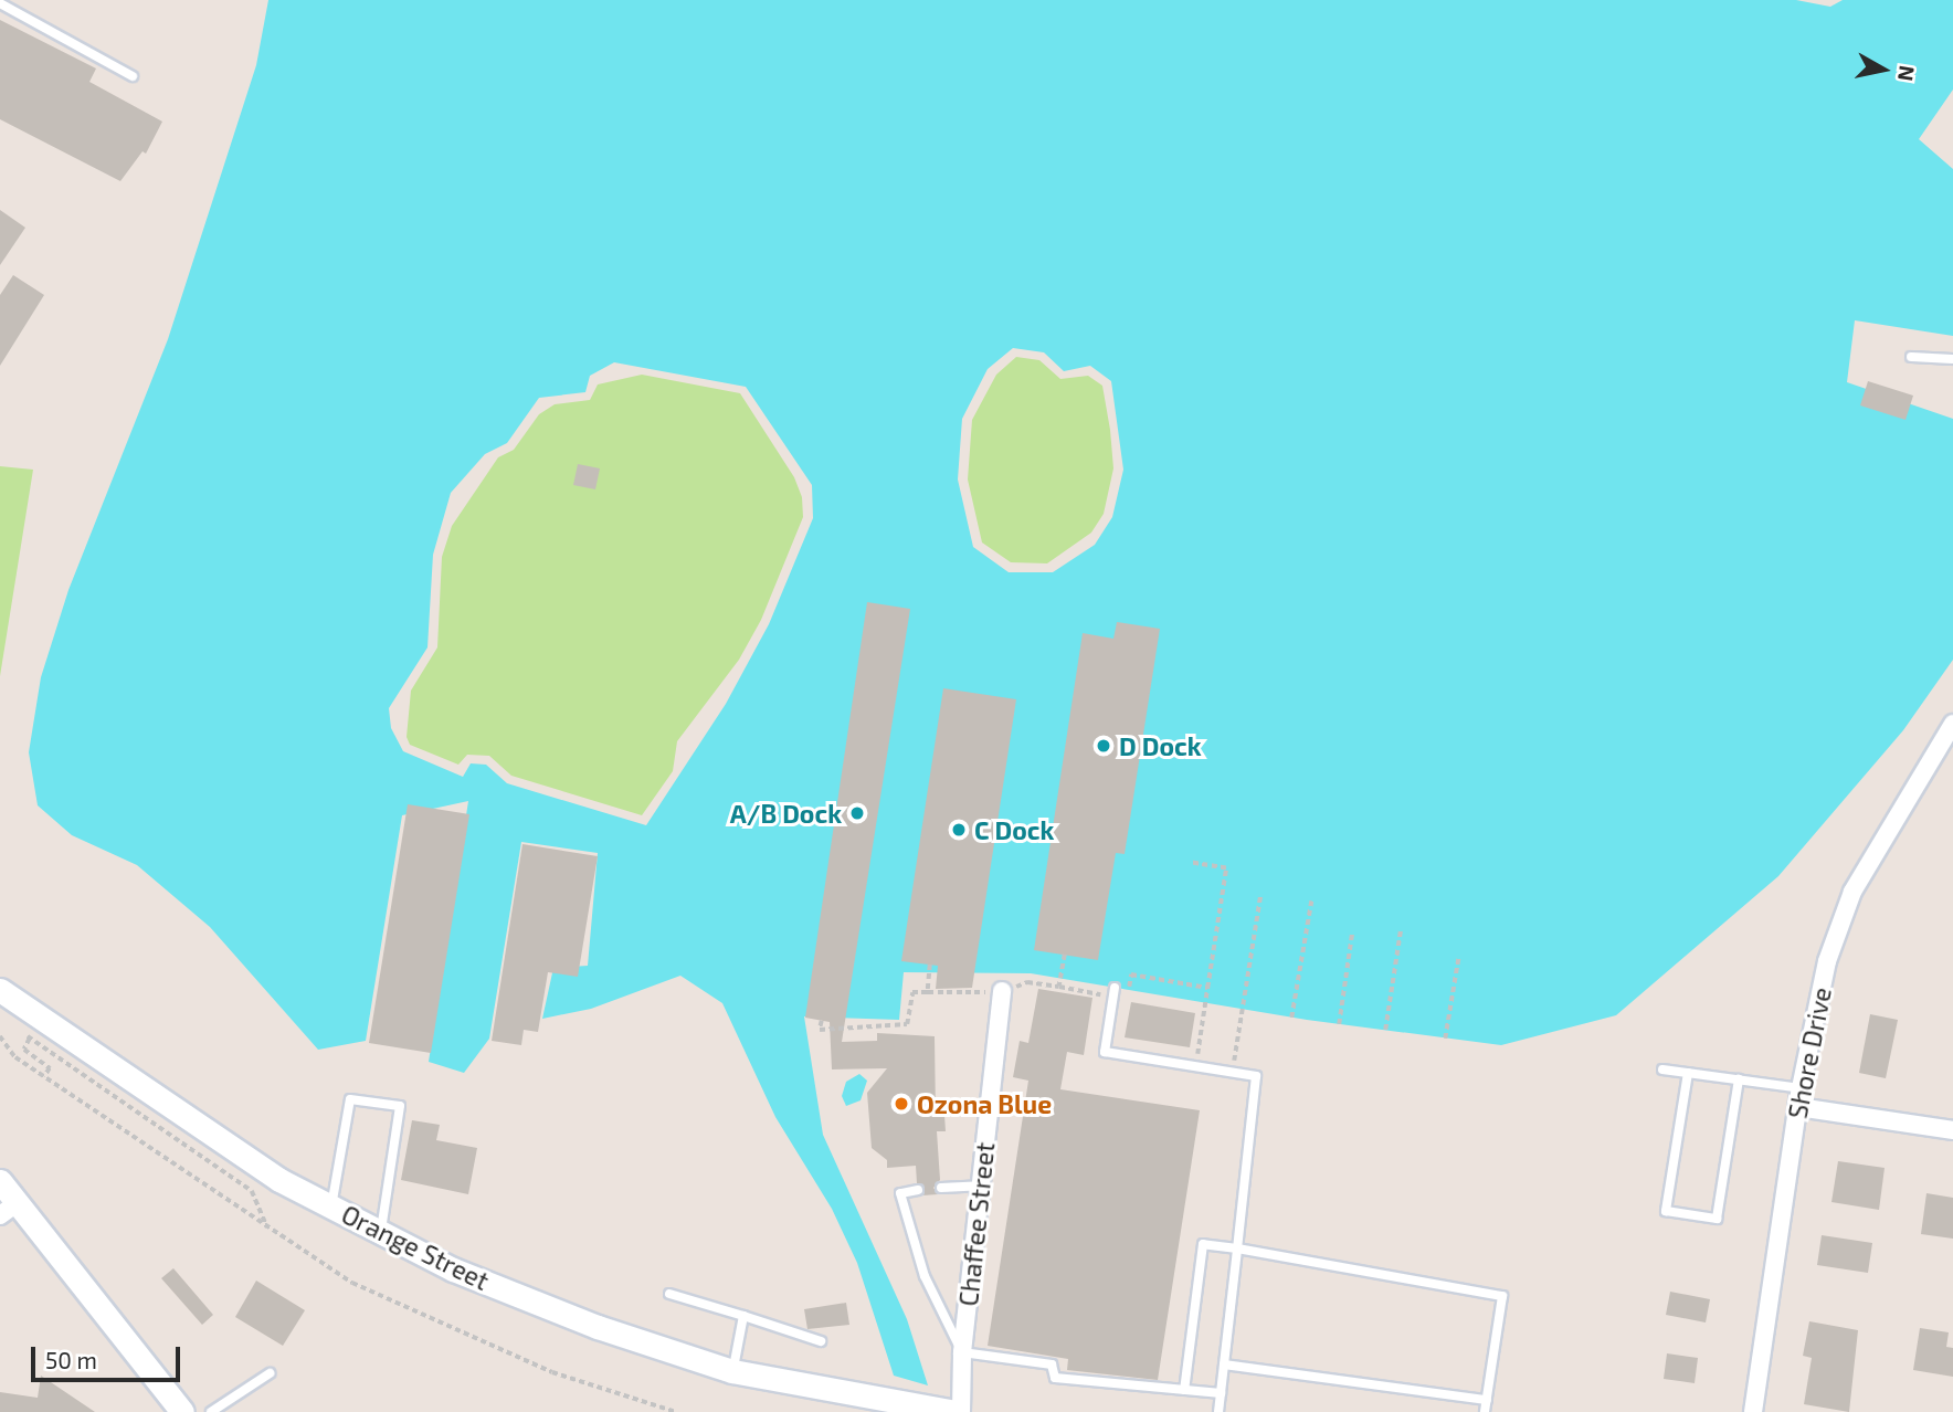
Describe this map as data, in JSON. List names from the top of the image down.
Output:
{
  "streets": {
    "street": ["Shore Drive", "Chaffee Street", "Orange Street"]
  },
  "places": [
    "D Dock",
    "A/B Dock",
    "C Dock",
    "Ozona Blue"
  ],
  "scale_bar": "50 m",
  "north": "right"
}
